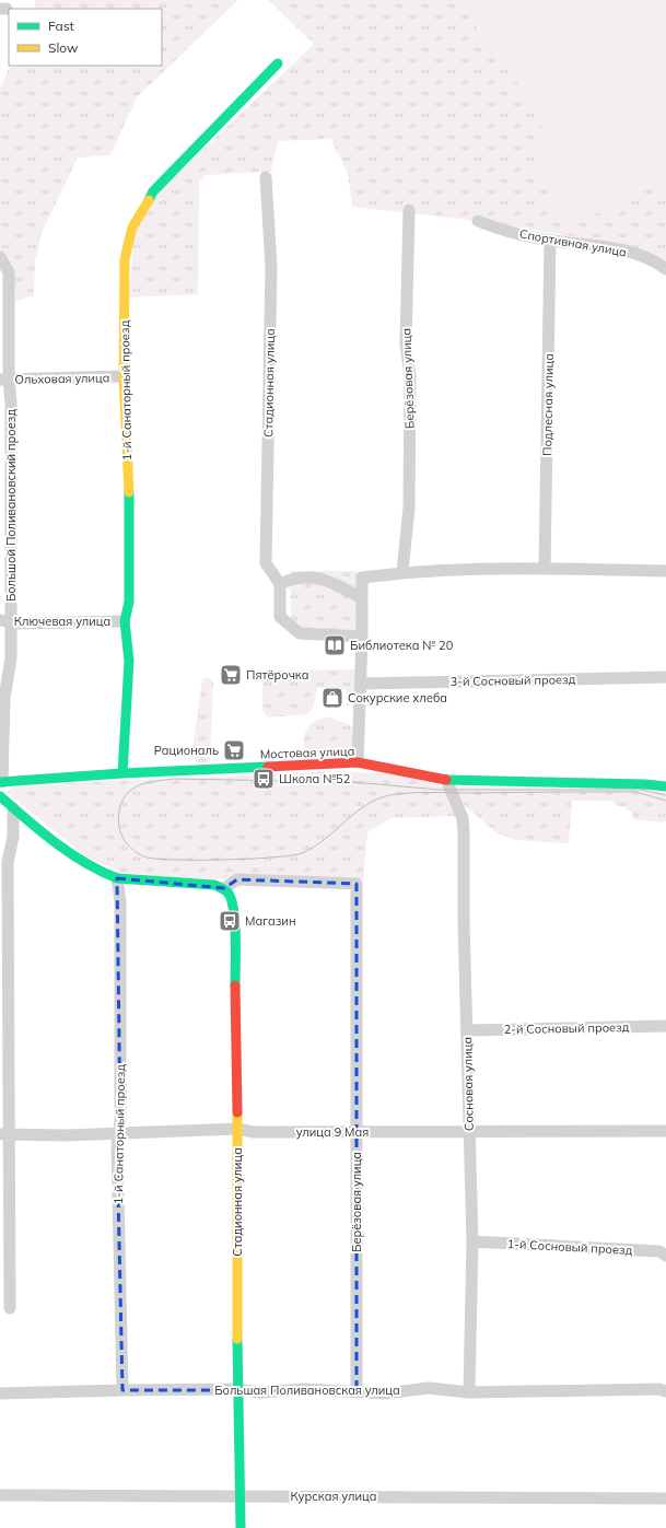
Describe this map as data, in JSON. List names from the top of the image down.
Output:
{
  "streets": {
    "street": [
      "Спортивная улица",
      "Ольховая улица",
      "Берёзовая улица",
      "Стадионная улица",
      "1-й Санаторный проезд",
      "Подлесная улица",
      "Большой Поливановский проезд",
      "Ключевая улица",
      "3-й Сосновый проезд",
      "Мостовая улица",
      "2-й Сосновый проезд",
      "Сосновая улица",
      "улица 9 Мая",
      "1-й Сосновый проезд",
      "Большая Поливановская улица",
      "Курская улица"
    ]
  },
  "crossings": [
    ["Спортивная улица", "Подлесная улица"],
    ["Ольховая улица", "1-й Санаторный проезд"],
    ["Ольховая улица", "Большой Поливановский проезд"],
    ["Берёзовая улица", "Стадионная улица"],
    ["Берёзовая улица", "улица 9 Мая"],
    ["Берёзовая улица", "Большая Поливановская улица"],
    ["Стадионная улица", "улица 9 Мая"],
    ["Стадионная улица", "Большая Поливановская улица"],
    ["Стадионная улица", "Курская улица"],
    ["1-й Санаторный проезд", "Ключевая улица"],
    ["1-й Санаторный проезд", "Мостовая улица"],
    ["1-й Санаторный проезд", "улица 9 Мая"],
    ["1-й Санаторный проезд", "Большая Поливановская улица"],
    ["Большой Поливановский проезд", "Ключевая улица"],
    ["Большой Поливановский проезд", "Мостовая улица"],
    ["Мостовая улица", "Сосновая улица"],
    ["2-й Сосновый проезд", "Сосновая улица"],
    ["Сосновая улица", "улица 9 Мая"],
    ["Сосновая улица", "1-й Сосновый проезд"],
    ["Сосновая улица", "Большая Поливановская улица"]
  ],
  "places": {
    "library": ["Библиотека № 20"],
    "supermarket": ["Пятёрочка", "Рациональ"],
    "shop": ["Сокурские хлеба"],
    "bus stop": ["Школа №52", "Магазин"]
  },
  "legend": ["Fast", "Slow"]
}
